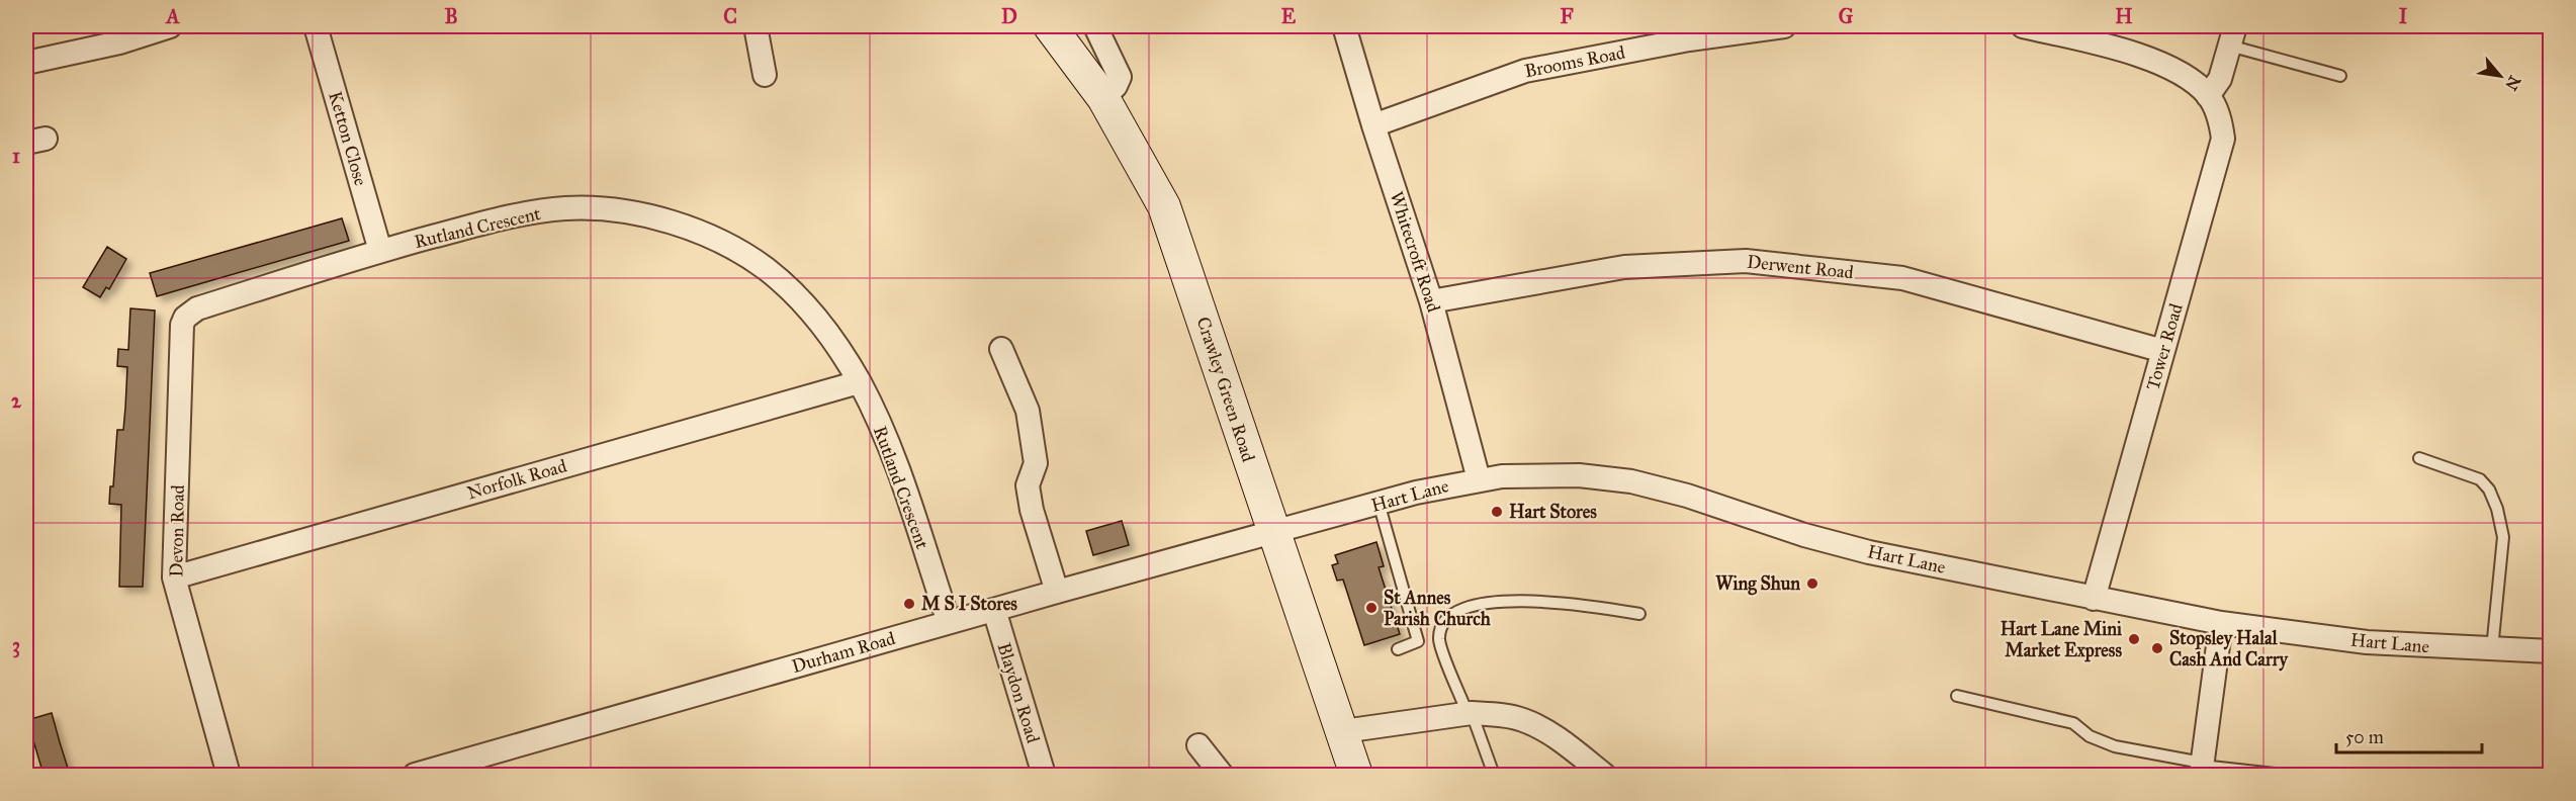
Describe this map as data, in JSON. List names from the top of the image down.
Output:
{
  "streets": {
    "street": [
      "Brooms Road",
      "Ketton Close",
      "Rutland Crescent",
      "Whitecroft Road",
      "Derwent Road",
      "Tower Road",
      "Crawley Green Road",
      "Norfolk Road",
      "Hart Lane",
      "Devon Road",
      "Durham Road",
      "Blaydon Road"
    ]
  },
  "crossings": [
    ["Brooms Road", "Whitecroft Road"],
    ["Ketton Close", "Rutland Crescent"],
    ["Rutland Crescent", "Norfolk Road"],
    ["Rutland Crescent", "Devon Road"],
    ["Rutland Crescent", "Durham Road"],
    ["Whitecroft Road", "Derwent Road"],
    ["Whitecroft Road", "Hart Lane"],
    ["Derwent Road", "Tower Road"],
    ["Tower Road", "Hart Lane"],
    ["Crawley Green Road", "Hart Lane"],
    ["Crawley Green Road", "Durham Road"],
    ["Norfolk Road", "Devon Road"],
    ["Hart Lane", "Durham Road"],
    ["Durham Road", "Blaydon Road"]
  ],
  "places": [
    "Hart Stores",
    "Wing Shun",
    "M S I Stores",
    "St Annes Parish Church",
    "Hart Lane Mini Market Express",
    "Stopsley Halal Cash And Carry"
  ],
  "scale_bar": "50 m",
  "north": "bottom right",
  "grid": {
    "columns": [
      "A",
      "B",
      "C",
      "D",
      "E",
      "F",
      "G",
      "H",
      "I"
    ],
    "rows": ["1", "2", "3"]
  }
}
